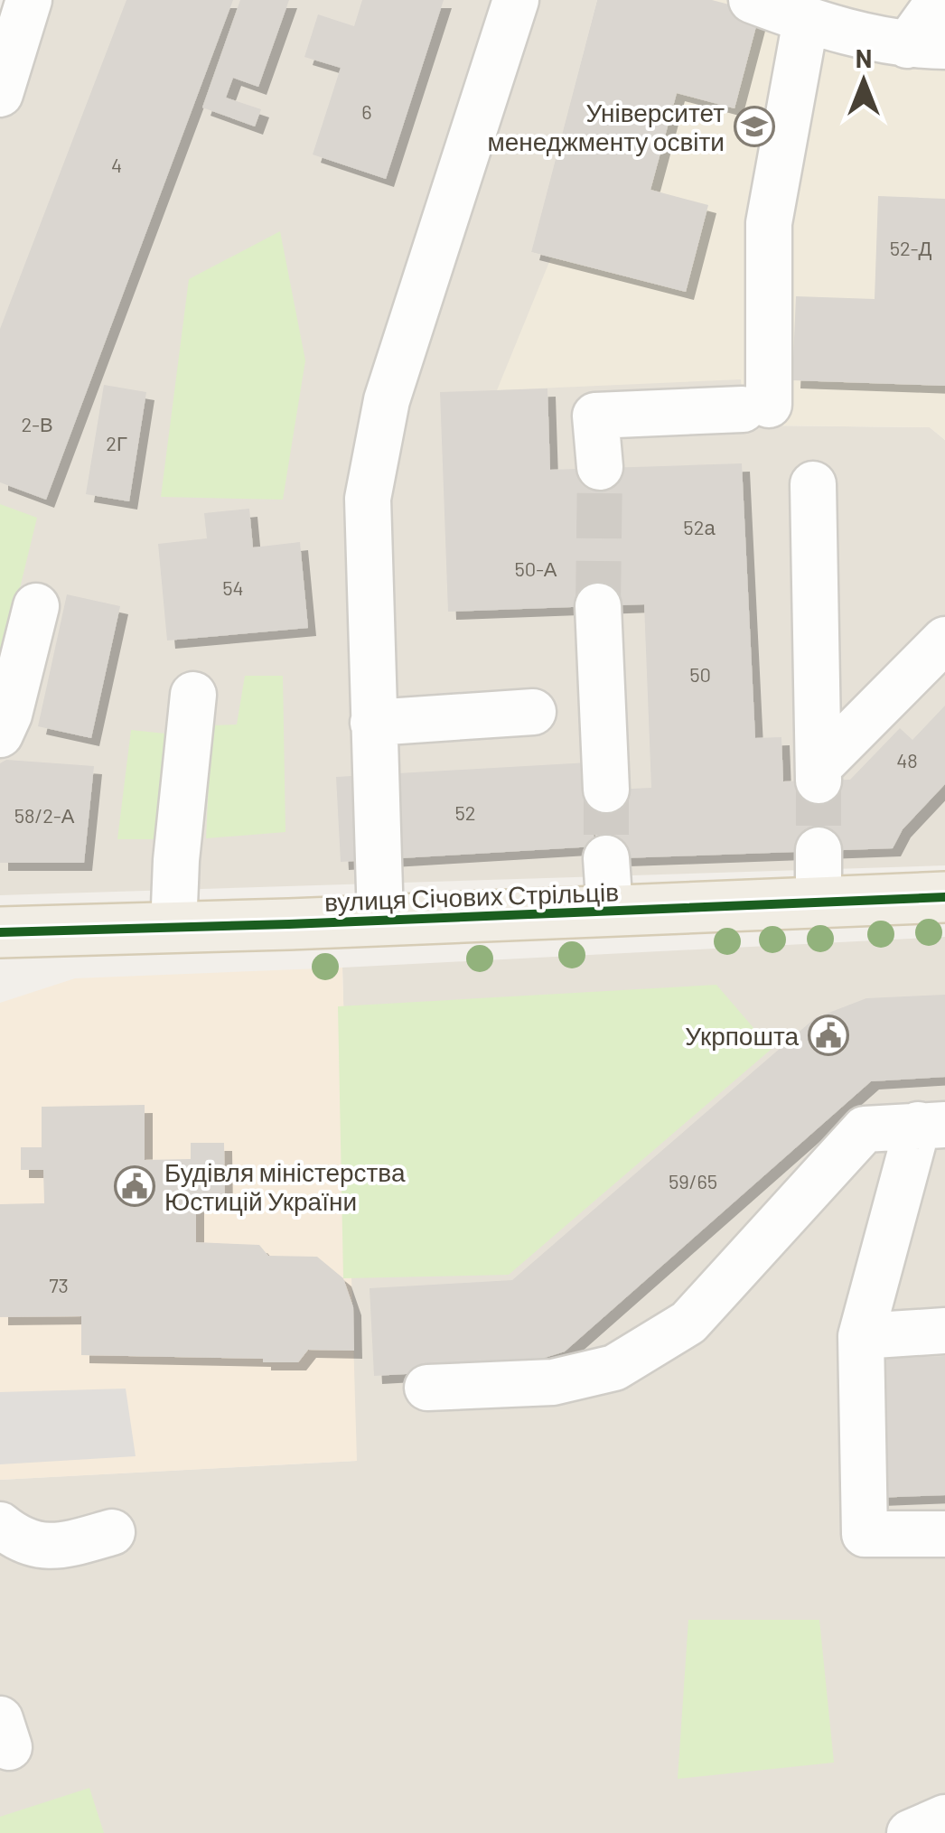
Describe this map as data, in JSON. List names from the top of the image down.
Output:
{
  "streets": {
    "main road": ["вулиця Січових Стрільців"]
  },
  "places": {
    "school or university": ["Університет менеджменту освіти"],
    "public building": ["Укрпошта", "Будівля міністерства Юстицій України"]
  },
  "house_numbers": [
    "6",
    "4",
    "52-Д",
    "2-В",
    "2Г",
    "52а",
    "50-А",
    "54",
    "50",
    "48",
    "52",
    "58/2-А",
    "59/65",
    "73"
  ],
  "north": "top"
}
